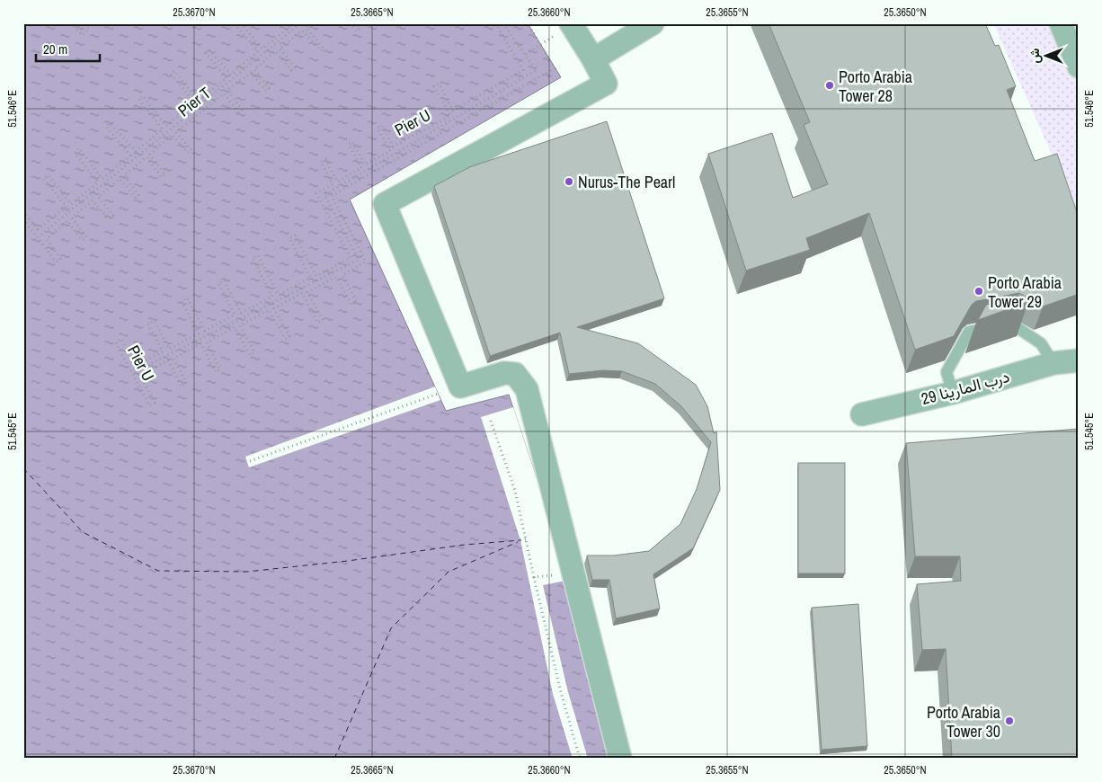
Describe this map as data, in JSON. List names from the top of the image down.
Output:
{
  "streets": {
    "street": ["درب المارينا 29"],
    "path": ["Pier T", "Pier U"]
  },
  "places": [
    "Porto Arabia Tower 28",
    "Nurus-The Pearl",
    "Porto Arabia Tower 29",
    "Porto Arabia Tower 30"
  ],
  "scale_bar": "20 m",
  "north": "left",
  "coordinates": [
    "25.3670°N",
    "25.3665°N",
    "25.3660°N",
    "25.3655°N",
    "25.3650°N",
    "51.546°E",
    "51.545°E"
  ]
}
